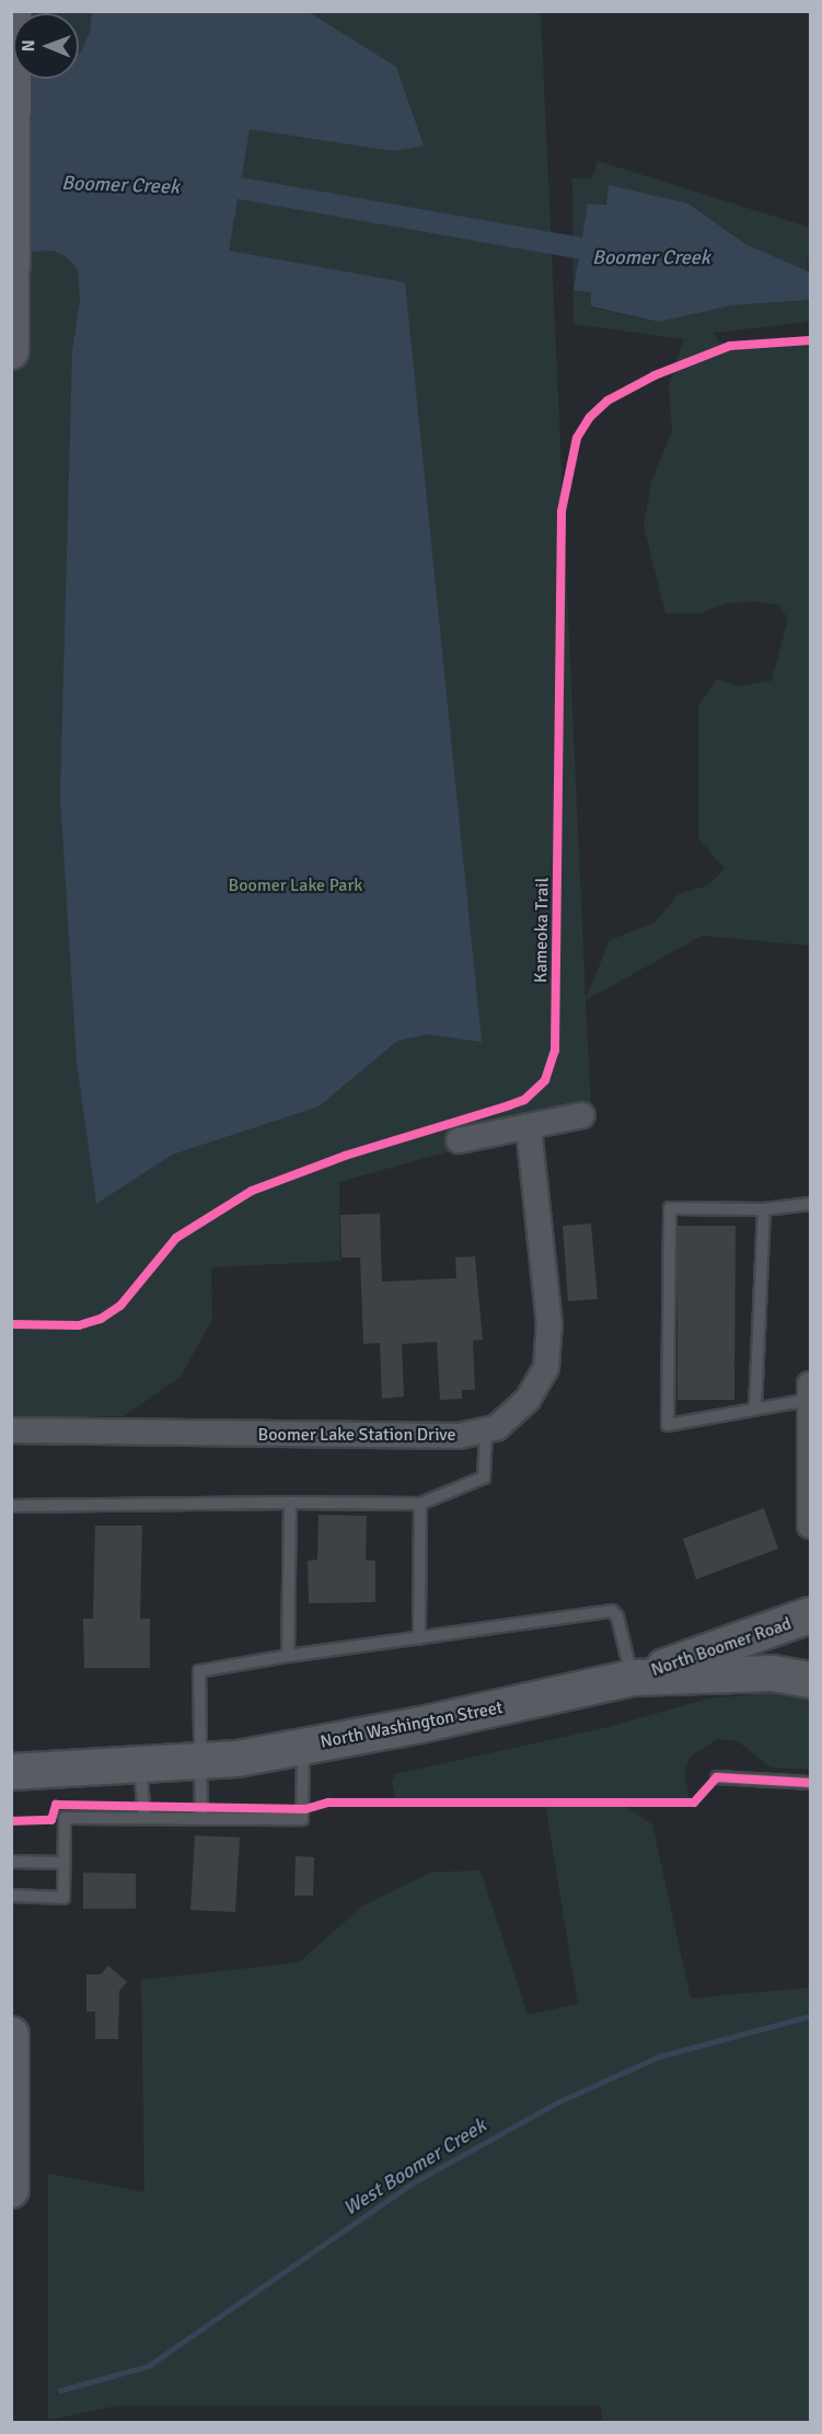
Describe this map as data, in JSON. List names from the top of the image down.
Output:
{
  "streets": {
    "main road": ["North Boomer Road", "North Washington Street"],
    "street": ["Boomer Lake Station Drive"],
    "cycle path": ["Kameoka Trail"]
  },
  "crossings": [
    ["North Boomer Road", "North Washington Street"]
  ],
  "water": ["Boomer Creek", "West Boomer Creek"],
  "parks": ["Boomer Lake Park"],
  "north": "left"
}
